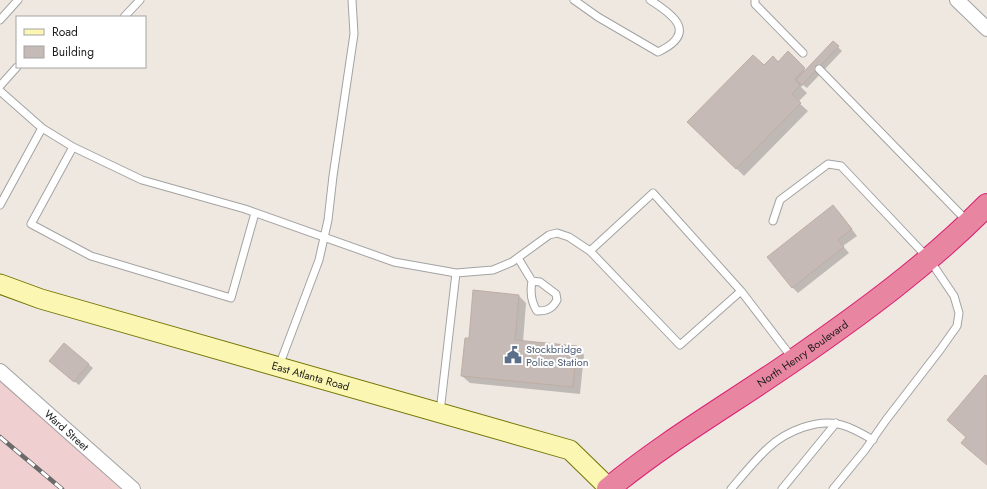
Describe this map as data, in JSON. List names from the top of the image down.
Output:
{
  "streets": {
    "highway": ["North Henry Boulevard"],
    "street": ["East Atlanta Road", "Ward Street"]
  },
  "crossings": [
    ["North Henry Boulevard", "East Atlanta Road"]
  ],
  "places": {
    "public building": ["Stockbridge Police Station"]
  },
  "legend": ["Road", "Building"]
}
